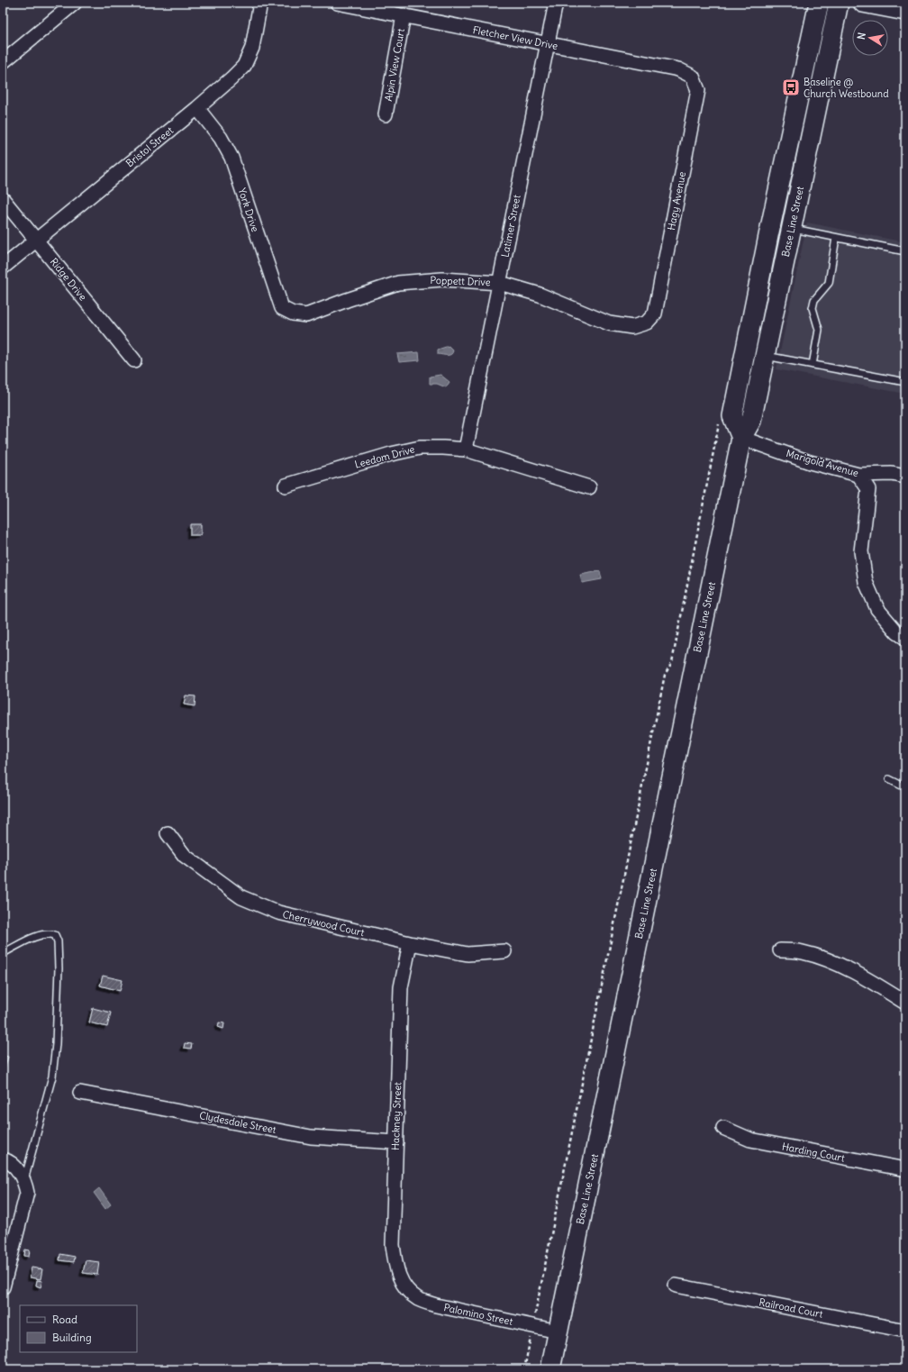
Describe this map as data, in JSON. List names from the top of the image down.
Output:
{
  "streets": {
    "main road": ["Base Line Street"],
    "street": [
      "Fletcher View Drive",
      "Alpin View Court",
      "Bristol Street",
      "Hagy Avenue",
      "York Drive",
      "Latimer Street",
      "Ridge Drive",
      "Poppett Drive",
      "Leedom Drive",
      "Marigold Avenue",
      "Cherrywood Court",
      "Hackney Street",
      "Clydesdale Street",
      "Harding Court",
      "Railroad Court",
      "Palomino Street"
    ]
  },
  "crossings": [
    ["Fletcher View Drive", "Alpin View Court"],
    ["Fletcher View Drive", "Hagy Avenue"],
    ["Fletcher View Drive", "Latimer Street"],
    ["Bristol Street", "York Drive"],
    ["Bristol Street", "Ridge Drive"],
    ["Hagy Avenue", "Poppett Drive"],
    ["York Drive", "Poppett Drive"],
    ["Base Line Street", "Marigold Avenue"],
    ["Base Line Street", "Palomino Street"],
    ["Latimer Street", "Poppett Drive"],
    ["Latimer Street", "Leedom Drive"],
    ["Cherrywood Court", "Hackney Street"],
    ["Hackney Street", "Clydesdale Street"],
    ["Hackney Street", "Palomino Street"]
  ],
  "places": {
    "bus stop": ["Baseline @ Church Westbound"]
  },
  "legend": ["Road", "Building"],
  "north": "left"
}
